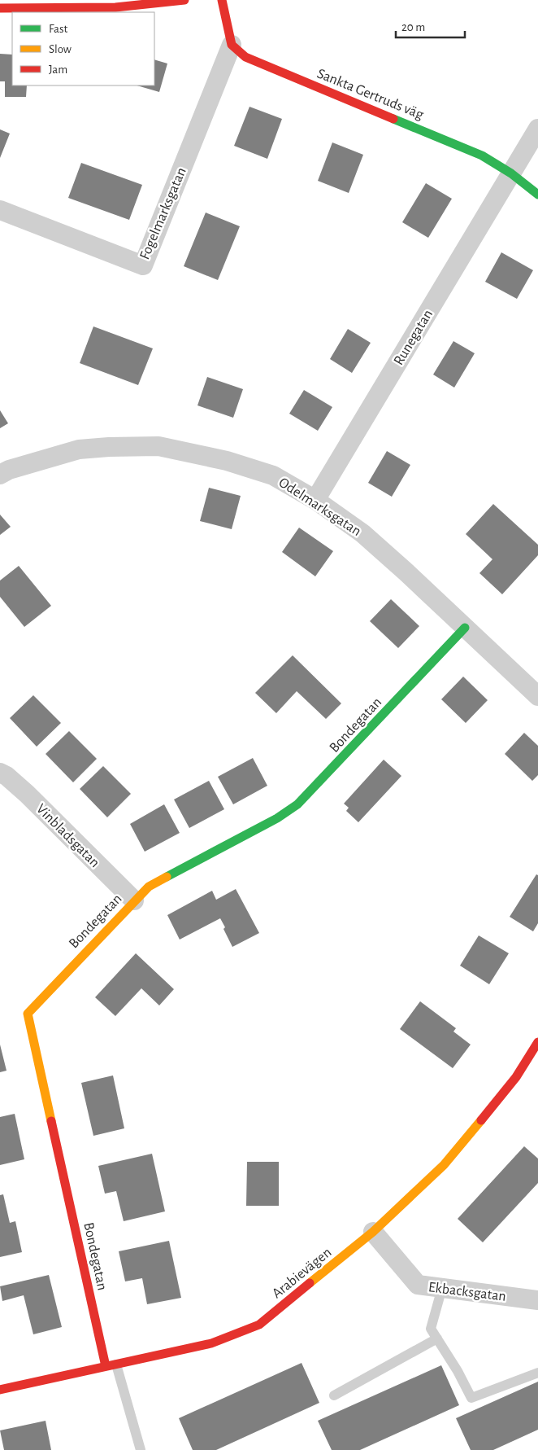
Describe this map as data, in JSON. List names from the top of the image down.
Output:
{
  "streets": {
    "street": [
      "Sankta Gertruds väg",
      "Fogelmarksgatan",
      "Runegatan",
      "Odelmarksgatan",
      "Bondegatan",
      "Vinbladsgatan",
      "Arabievägen",
      "Ekbacksgatan"
    ]
  },
  "crossings": [
    ["Sankta Gertruds väg", "Fogelmarksgatan"],
    ["Sankta Gertruds väg", "Runegatan"],
    ["Runegatan", "Odelmarksgatan"],
    ["Odelmarksgatan", "Bondegatan"],
    ["Bondegatan", "Vinbladsgatan"],
    ["Bondegatan", "Arabievägen"],
    ["Arabievägen", "Ekbacksgatan"]
  ],
  "legend": ["Fast", "Slow", "Jam"],
  "scale_bar": "20 m"
}
